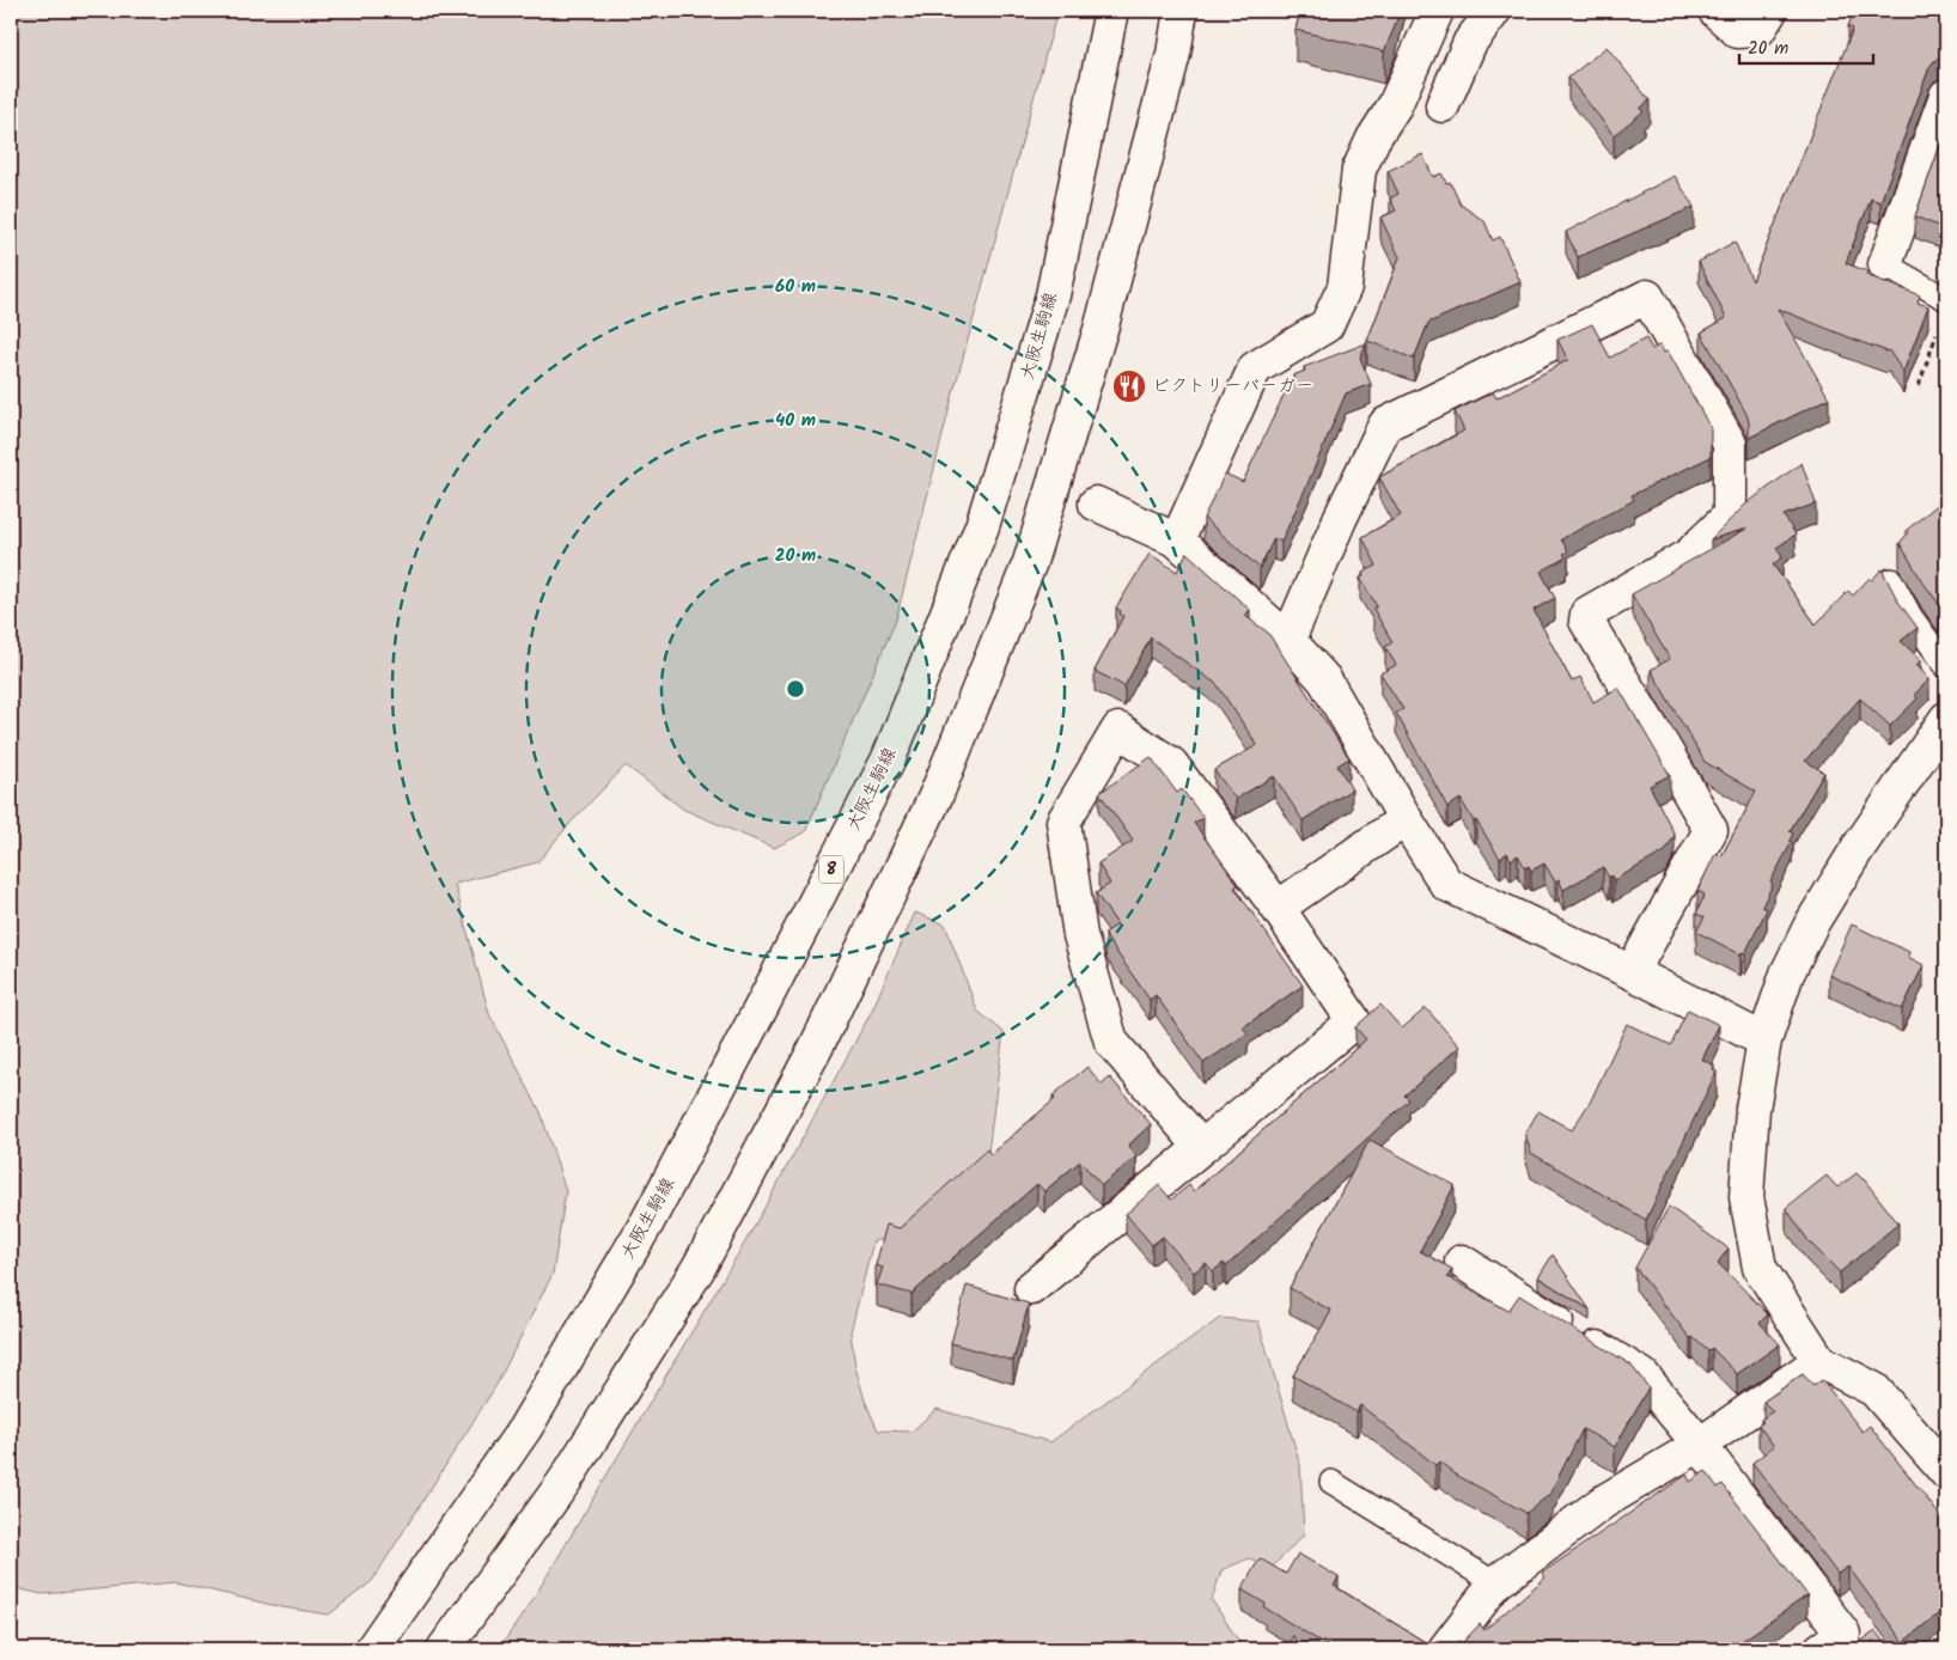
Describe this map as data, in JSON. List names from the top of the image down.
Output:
{
  "streets": {
    "street": ["大阪生駒線", "8"]
  },
  "places": {
    "restaurant": ["ビクトリーバーガー"]
  },
  "scale_bar": "20 m",
  "rings": ["60 m", "40 m", "20 m"]
}
